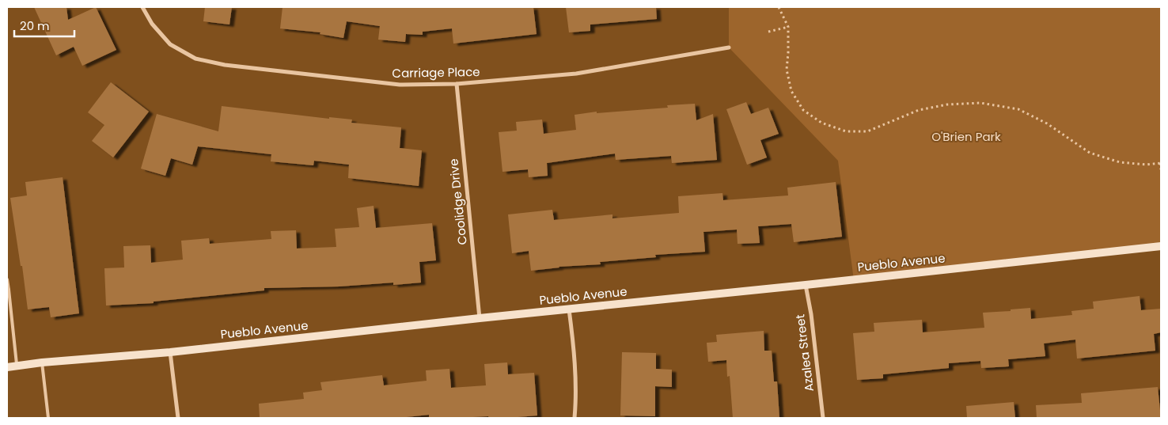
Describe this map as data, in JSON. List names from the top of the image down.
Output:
{
  "streets": {
    "street": [
      "Carriage Place",
      "Coolidge Drive",
      "Pueblo Avenue",
      "Azalea Street"
    ]
  },
  "crossings": [
    ["Carriage Place", "Coolidge Drive"],
    ["Coolidge Drive", "Pueblo Avenue"],
    ["Pueblo Avenue", "Azalea Street"]
  ],
  "parks": ["O'Brien Park"],
  "scale_bar": "20 m"
}
